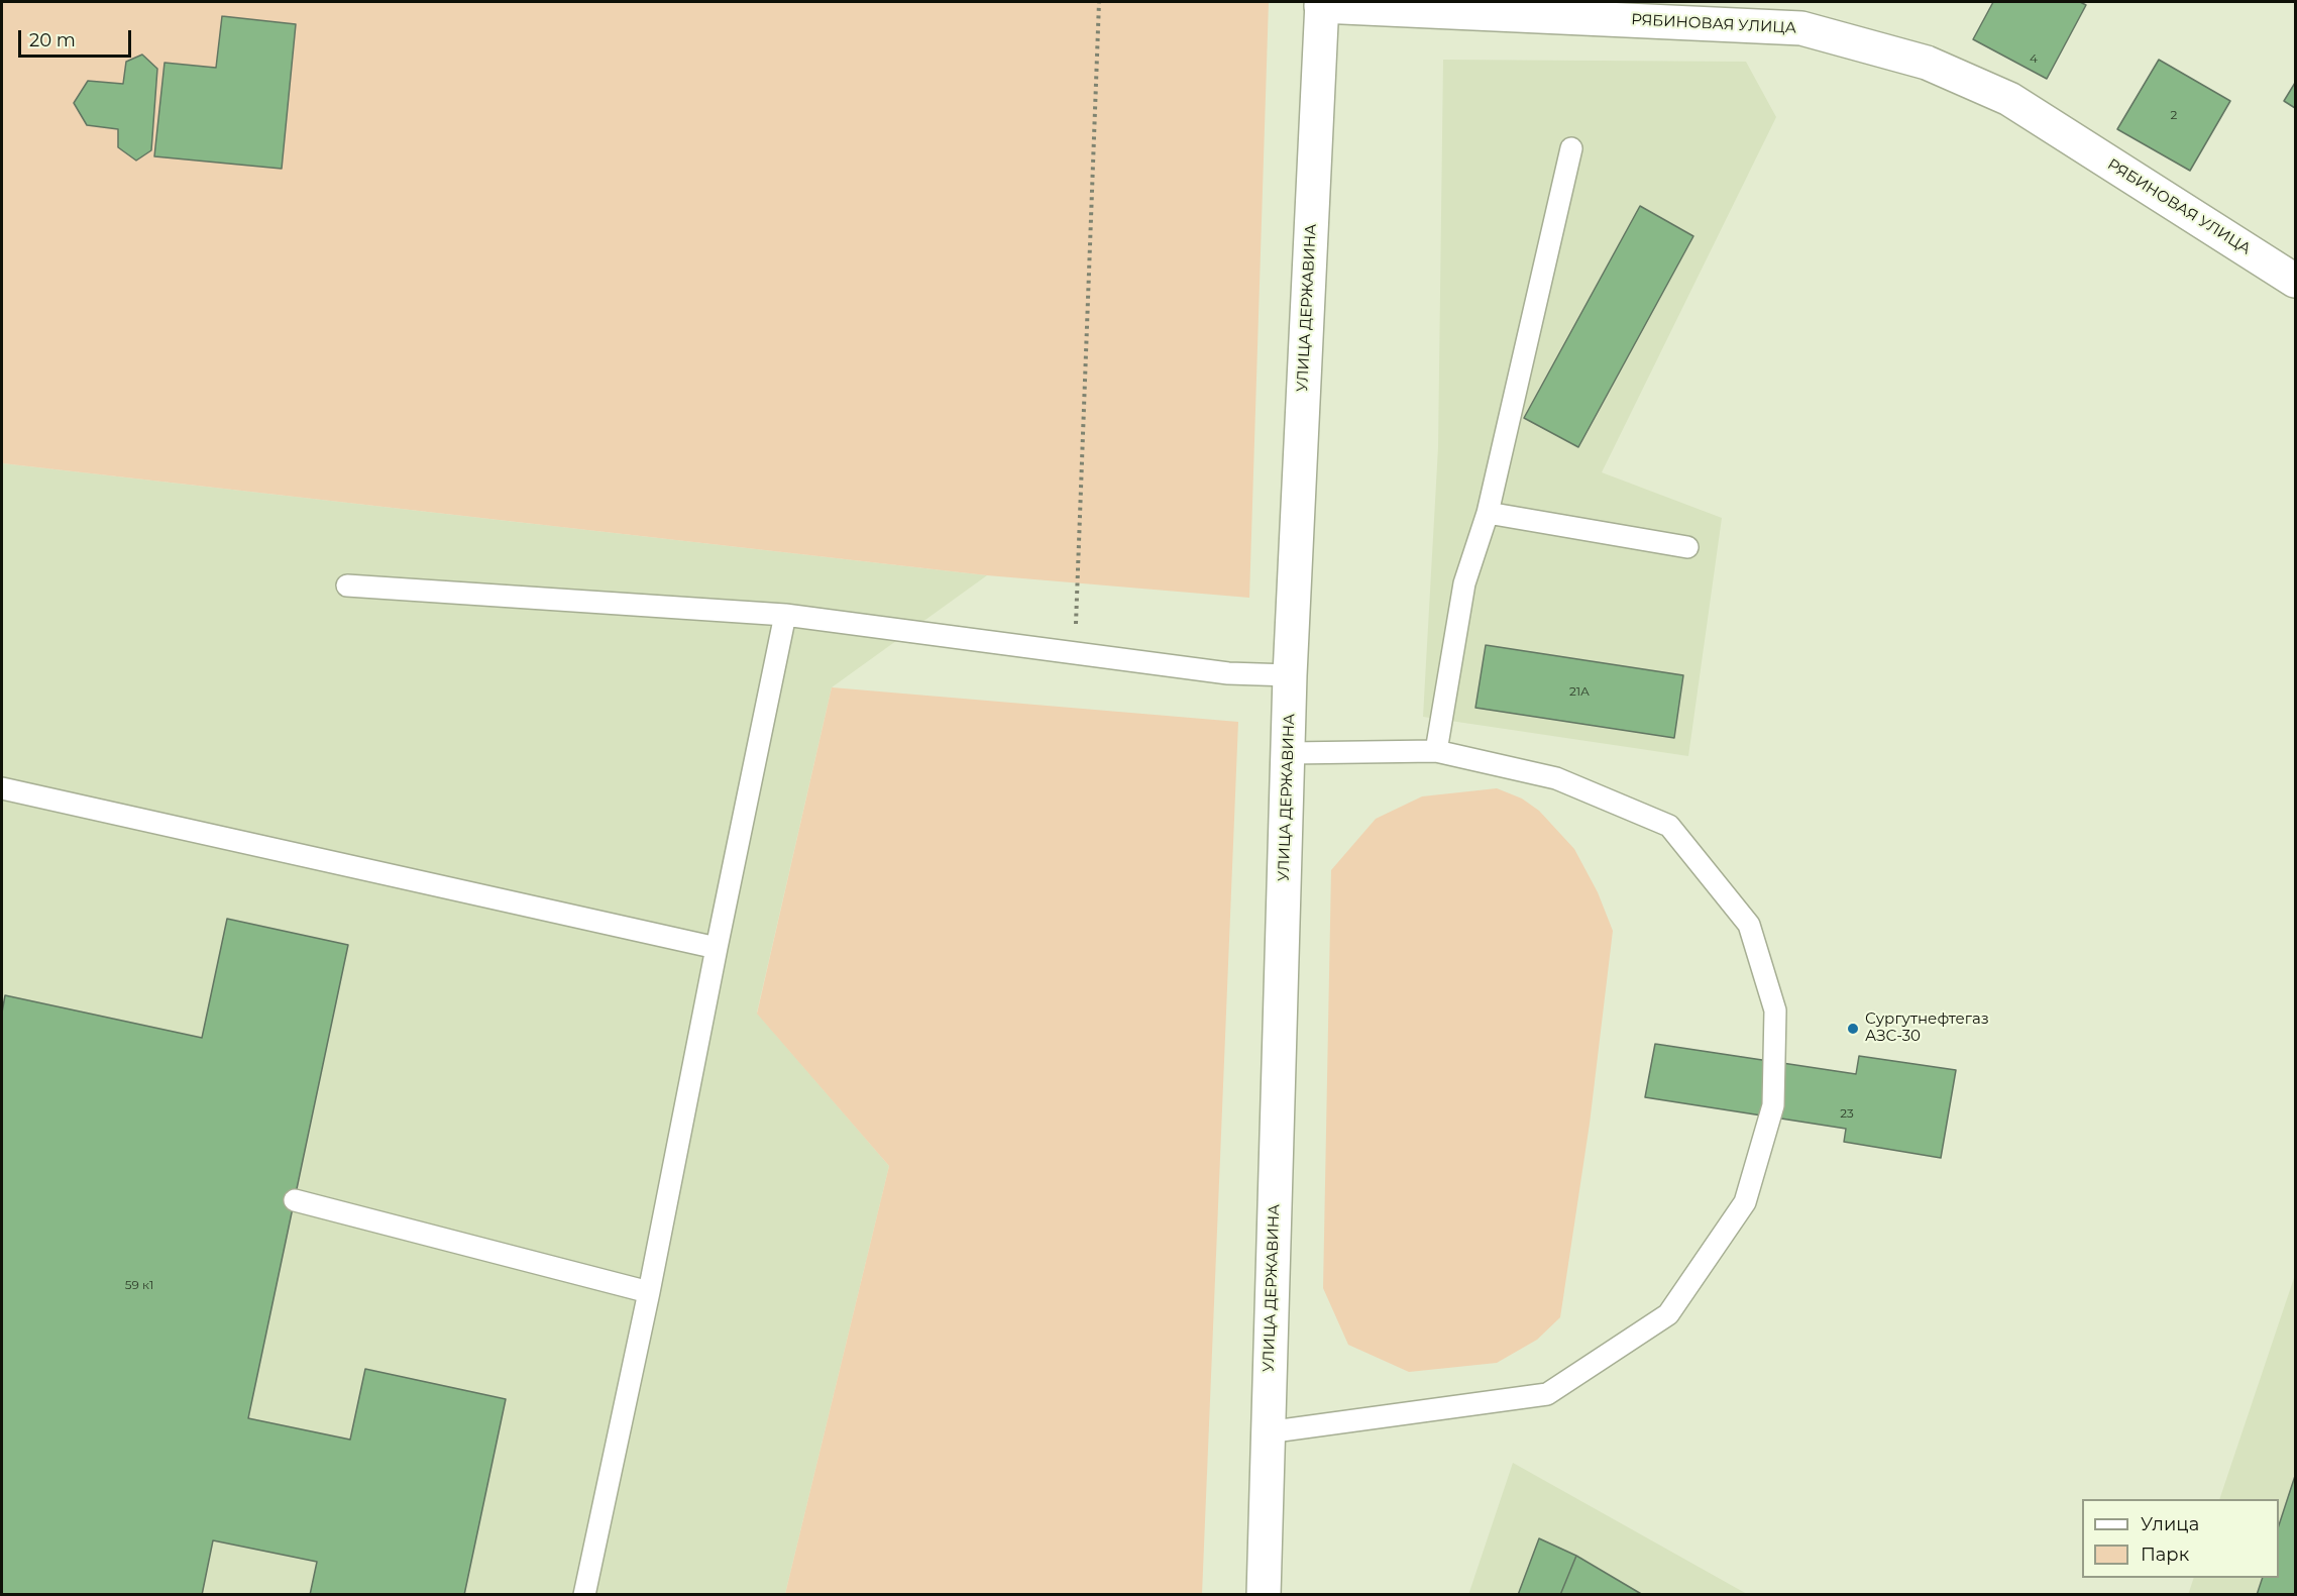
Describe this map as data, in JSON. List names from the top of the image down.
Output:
{
  "streets": {
    "main road": ["РЯБИНОВАЯ УЛИЦА", "УЛИЦА ДЕРЖАВИНА"]
  },
  "crossings": [
    ["РЯБИНОВАЯ УЛИЦА", "УЛИЦА ДЕРЖАВИНА"]
  ],
  "places": ["Сургутнефтегаз АЗС-30"],
  "house_numbers": [
    "4",
    "2",
    "21А",
    "23",
    "59 к1"
  ],
  "legend": ["Улица", "Парк"],
  "scale_bar": "20 m"
}
